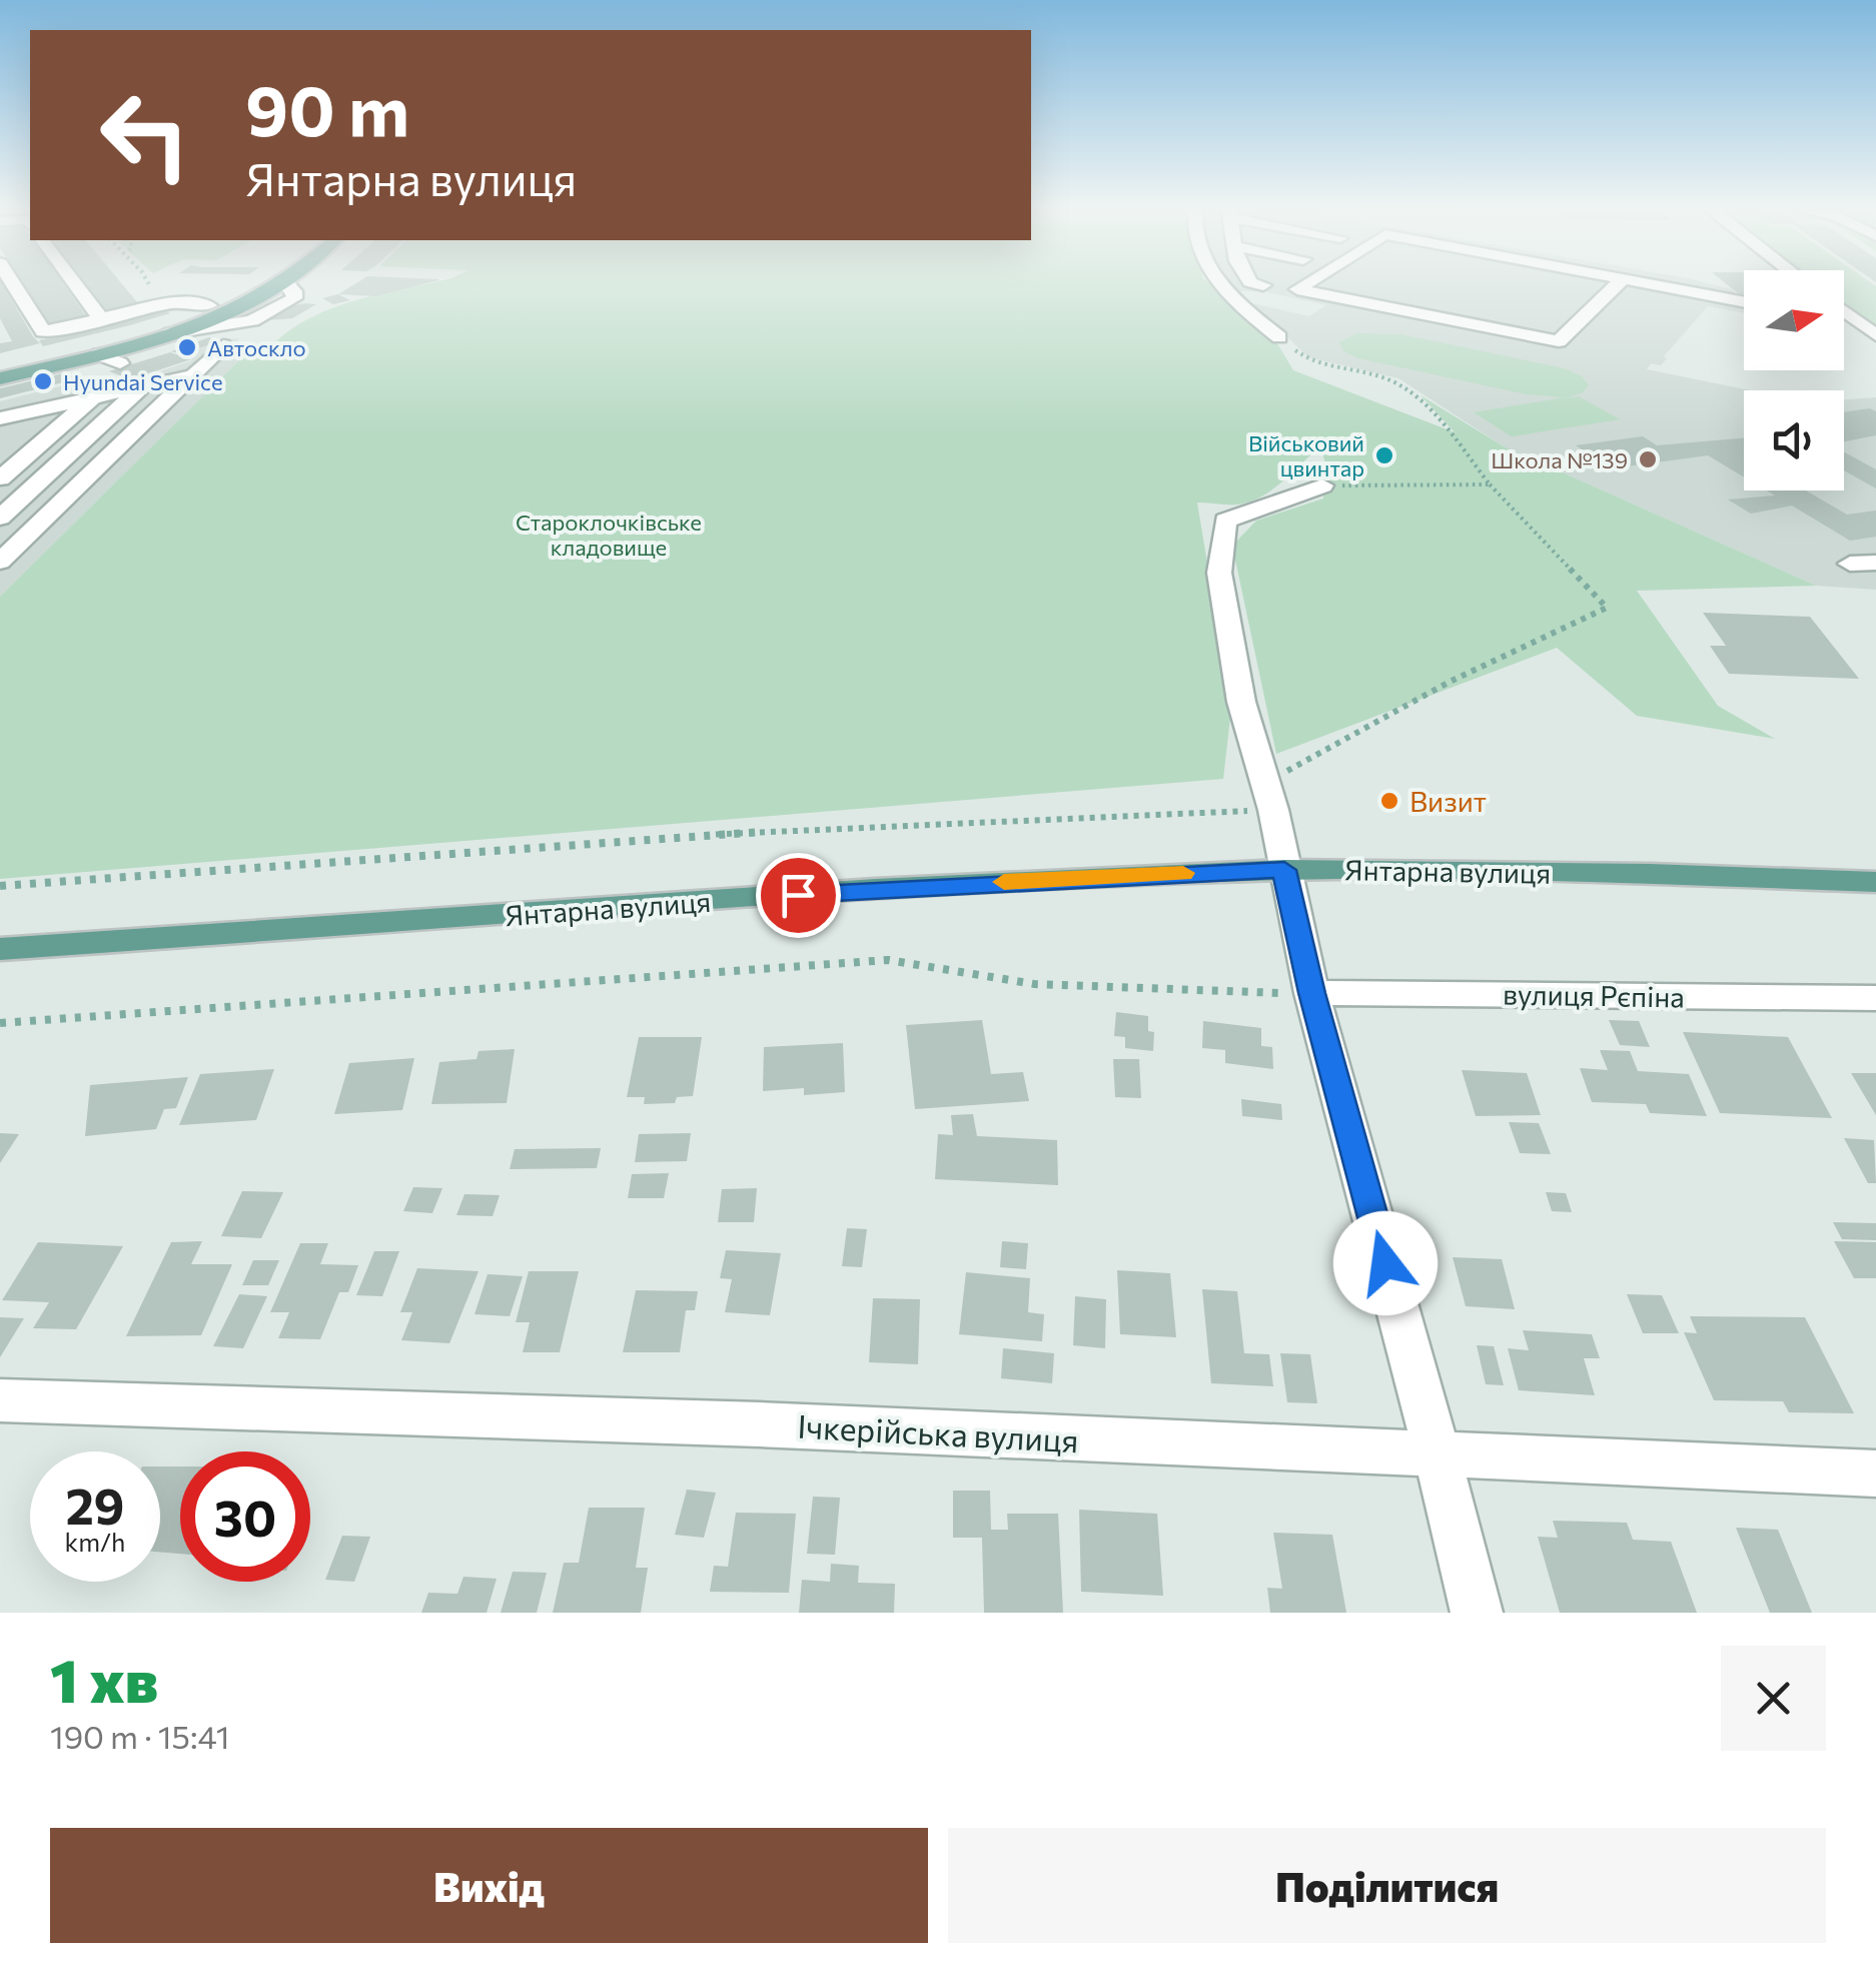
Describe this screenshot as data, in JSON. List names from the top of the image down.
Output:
{
  "streets": {
    "main road": ["Янтарна вулиця"],
    "street": ["вулиця Рєпіна", "Ічкерійська вулиця"]
  },
  "parks": ["Староклочківське кладовище"],
  "places": [
    "Автоскло",
    "Hyundai Service",
    "Військовий цвинтар",
    "Школа №139",
    "Визит"
  ],
  "north": "right",
  "page": {
    "turn": ["90 m", "Янтарна вулиця"],
    "speed": "29 km/h",
    "limit": "30",
    "heading": ["1 хв", "190 m · 15:41"],
    "buttons": ["Вихід", "Поділитися"]
  }
}
